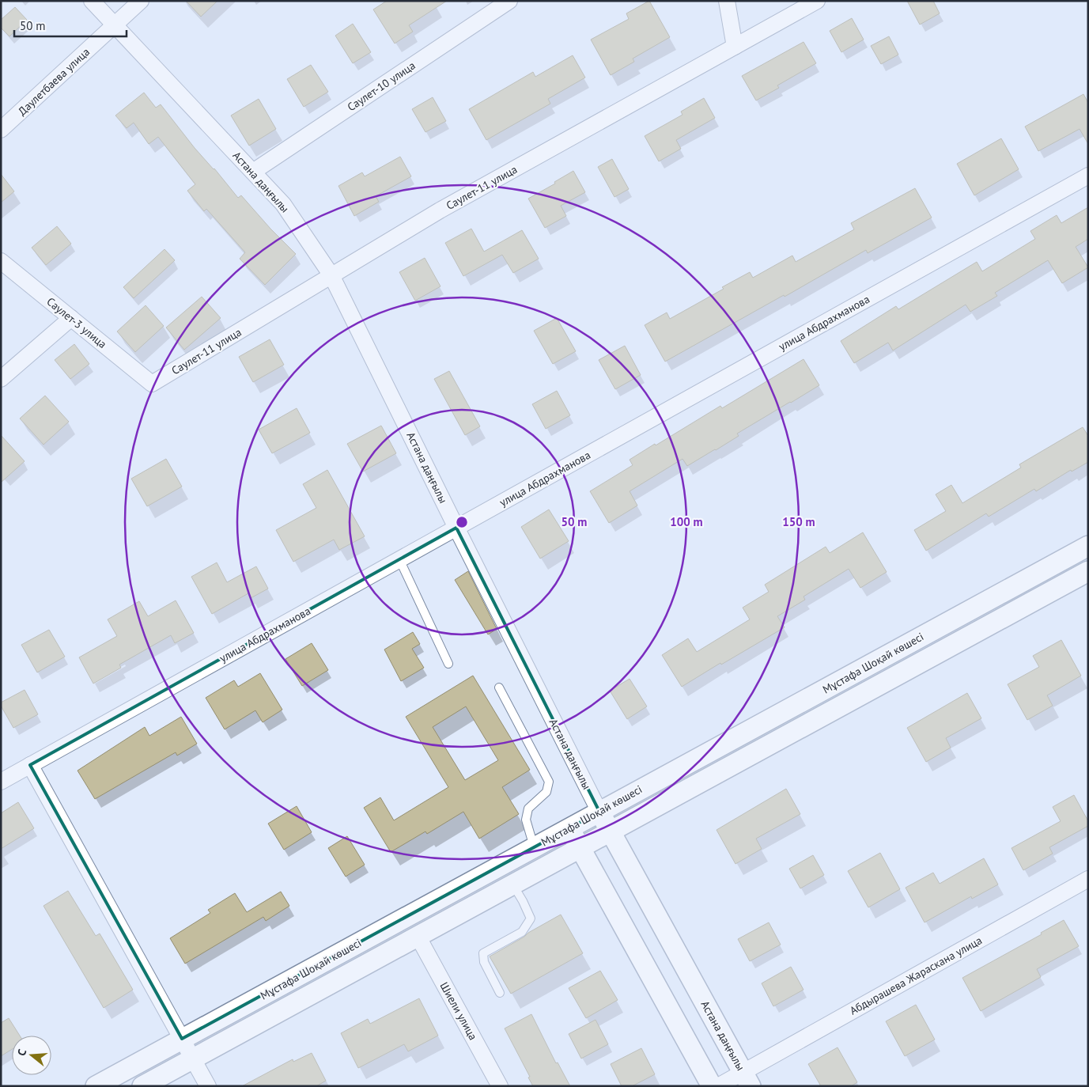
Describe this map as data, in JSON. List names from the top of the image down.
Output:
{
  "streets": {
    "street": [
      "Даулетбаева улица",
      "Саулет-10 улица",
      "Астана даңғылы",
      "Саулет-11 улица",
      "Саулет-3 улица",
      "улица Абдрахманова",
      "Мұстафа Шоқай көшесі",
      "Абдырашева Жараскана улица",
      "Шиели улица"
    ]
  },
  "crossings": [
    ["Даулетбаева улица", "Астана даңғылы"],
    ["Саулет-10 улица", "Астана даңғылы"],
    ["Астана даңғылы", "Саулет-11 улица"],
    ["Астана даңғылы", "улица Абдрахманова"],
    ["Астана даңғылы", "Мұстафа Шоқай көшесі"],
    ["Астана даңғылы", "Абдырашева Жараскана улица"],
    ["Саулет-11 улица", "Саулет-3 улица"],
    ["Мұстафа Шоқай көшесі", "Шиели улица"]
  ],
  "scale_bar": "50 m",
  "north": "left",
  "rings": ["50 m", "100 m", "150 m"]
}
